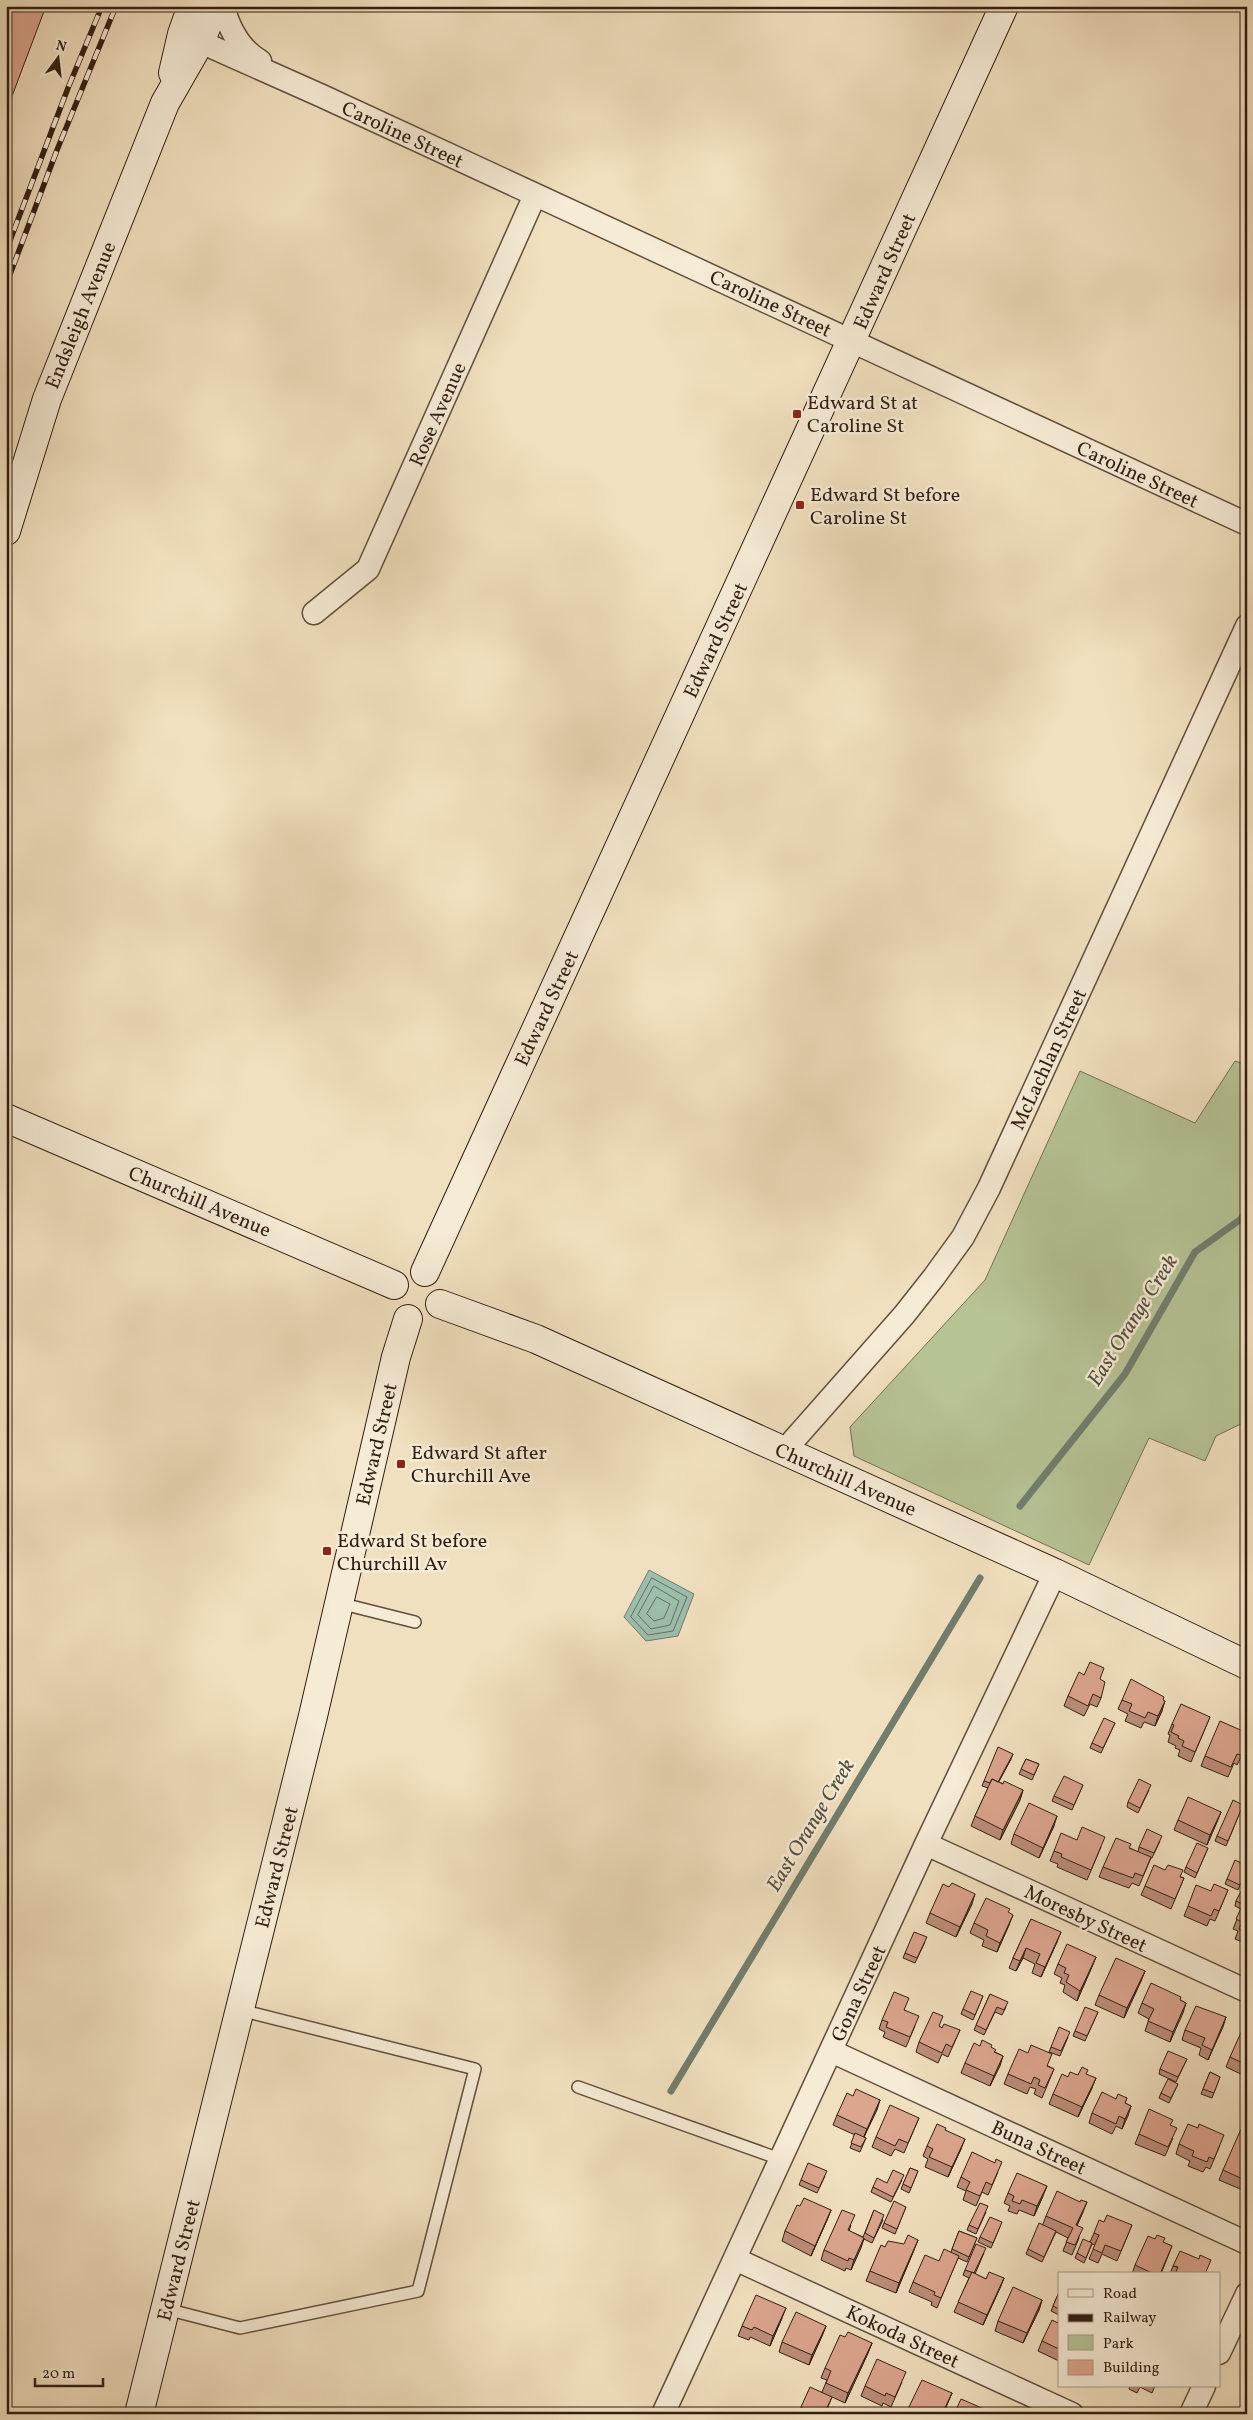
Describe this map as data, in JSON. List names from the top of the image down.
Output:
{
  "streets": {
    "street": [
      "Caroline Street",
      "Edward Street",
      "Endsleigh Avenue",
      "Rose Avenue",
      "McLachlan Street",
      "Churchill Avenue",
      "Moresby Street",
      "Gona Street",
      "Buna Street",
      "Kokoda Street"
    ]
  },
  "crossings": [
    ["Caroline Street", "Edward Street"],
    ["Caroline Street", "Endsleigh Avenue"],
    ["Caroline Street", "Rose Avenue"],
    ["Edward Street", "Churchill Avenue"],
    ["McLachlan Street", "Churchill Avenue"],
    ["Churchill Avenue", "Gona Street"],
    ["Moresby Street", "Gona Street"],
    ["Gona Street", "Buna Street"],
    ["Gona Street", "Kokoda Street"]
  ],
  "water": ["East Orange Creek"],
  "places": {
    "transit": [
      "Edward St at Caroline St",
      "Edward St before Caroline St",
      "Edward St after Churchill Ave",
      "Edward St before Churchill Av"
    ]
  },
  "legend": [
    "Road",
    "Railway",
    "Park",
    "Building"
  ],
  "scale_bar": "20 m",
  "north": "top"
}
